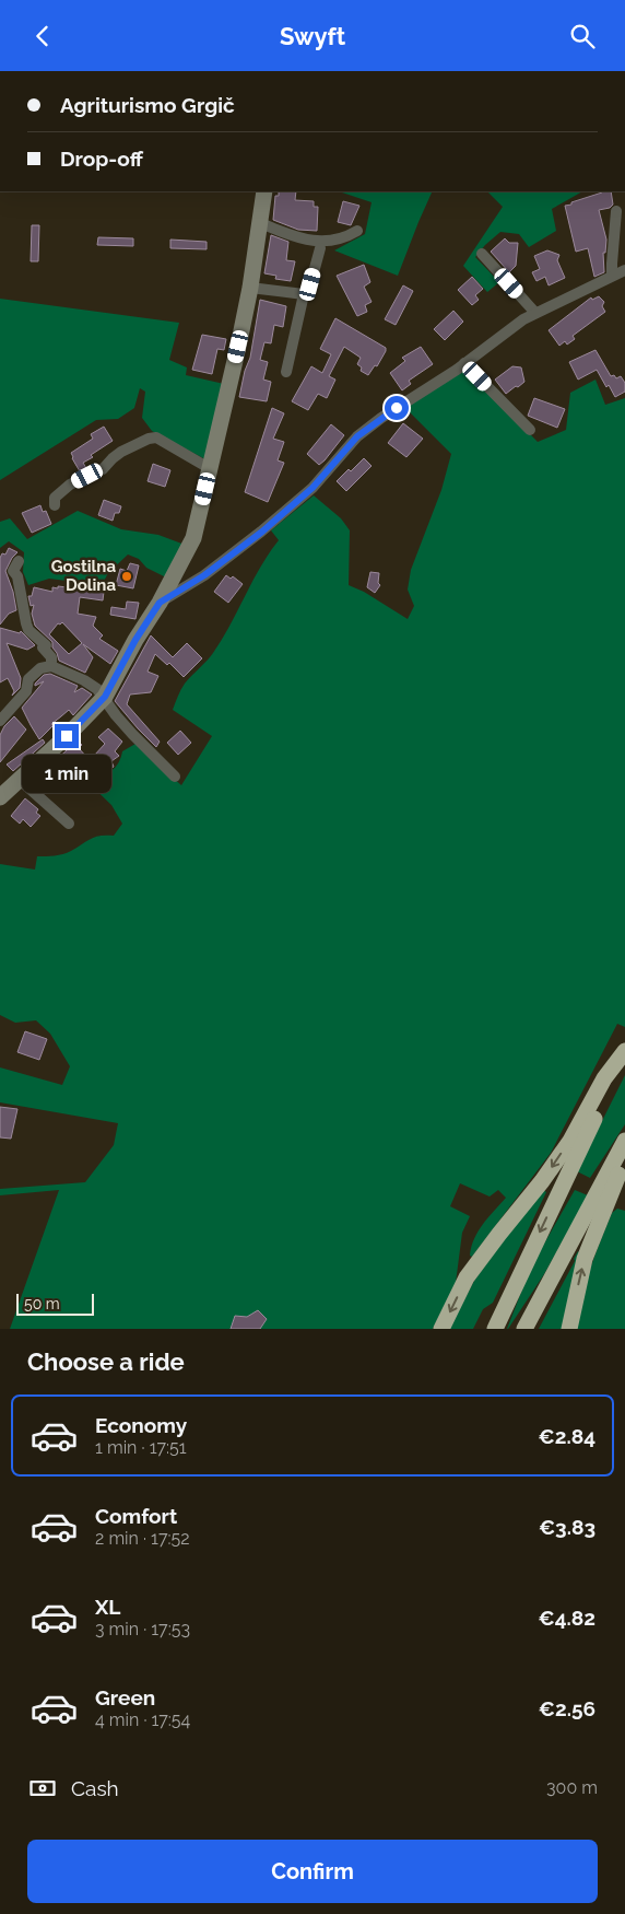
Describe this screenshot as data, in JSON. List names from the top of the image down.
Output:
{
  "places": ["Gostilna Dolina"],
  "scale_bar": "50 m",
  "page": {
    "header": "Swyft",
    "banner": ["Agriturismo Grgič", "Drop-off"],
    "bubble": "1 min",
    "scale": "50 m",
    "heading": "Choose a ride",
    "list": [
      {
        "name": "Economy",
        "note": "1 min · 17:51",
        "value": "€2.84"
      },
      {
        "name": "Comfort",
        "note": "2 min · 17:52",
        "value": "€3.83"
      },
      {
        "name": "XL",
        "note": "3 min · 17:53",
        "value": "€4.82"
      },
      {
        "name": "Green",
        "note": "4 min · 17:54",
        "value": "€2.56"
      }
    ],
    "pay": ["Cash", "300 m"],
    "buttons": "Confirm"
  }
}
